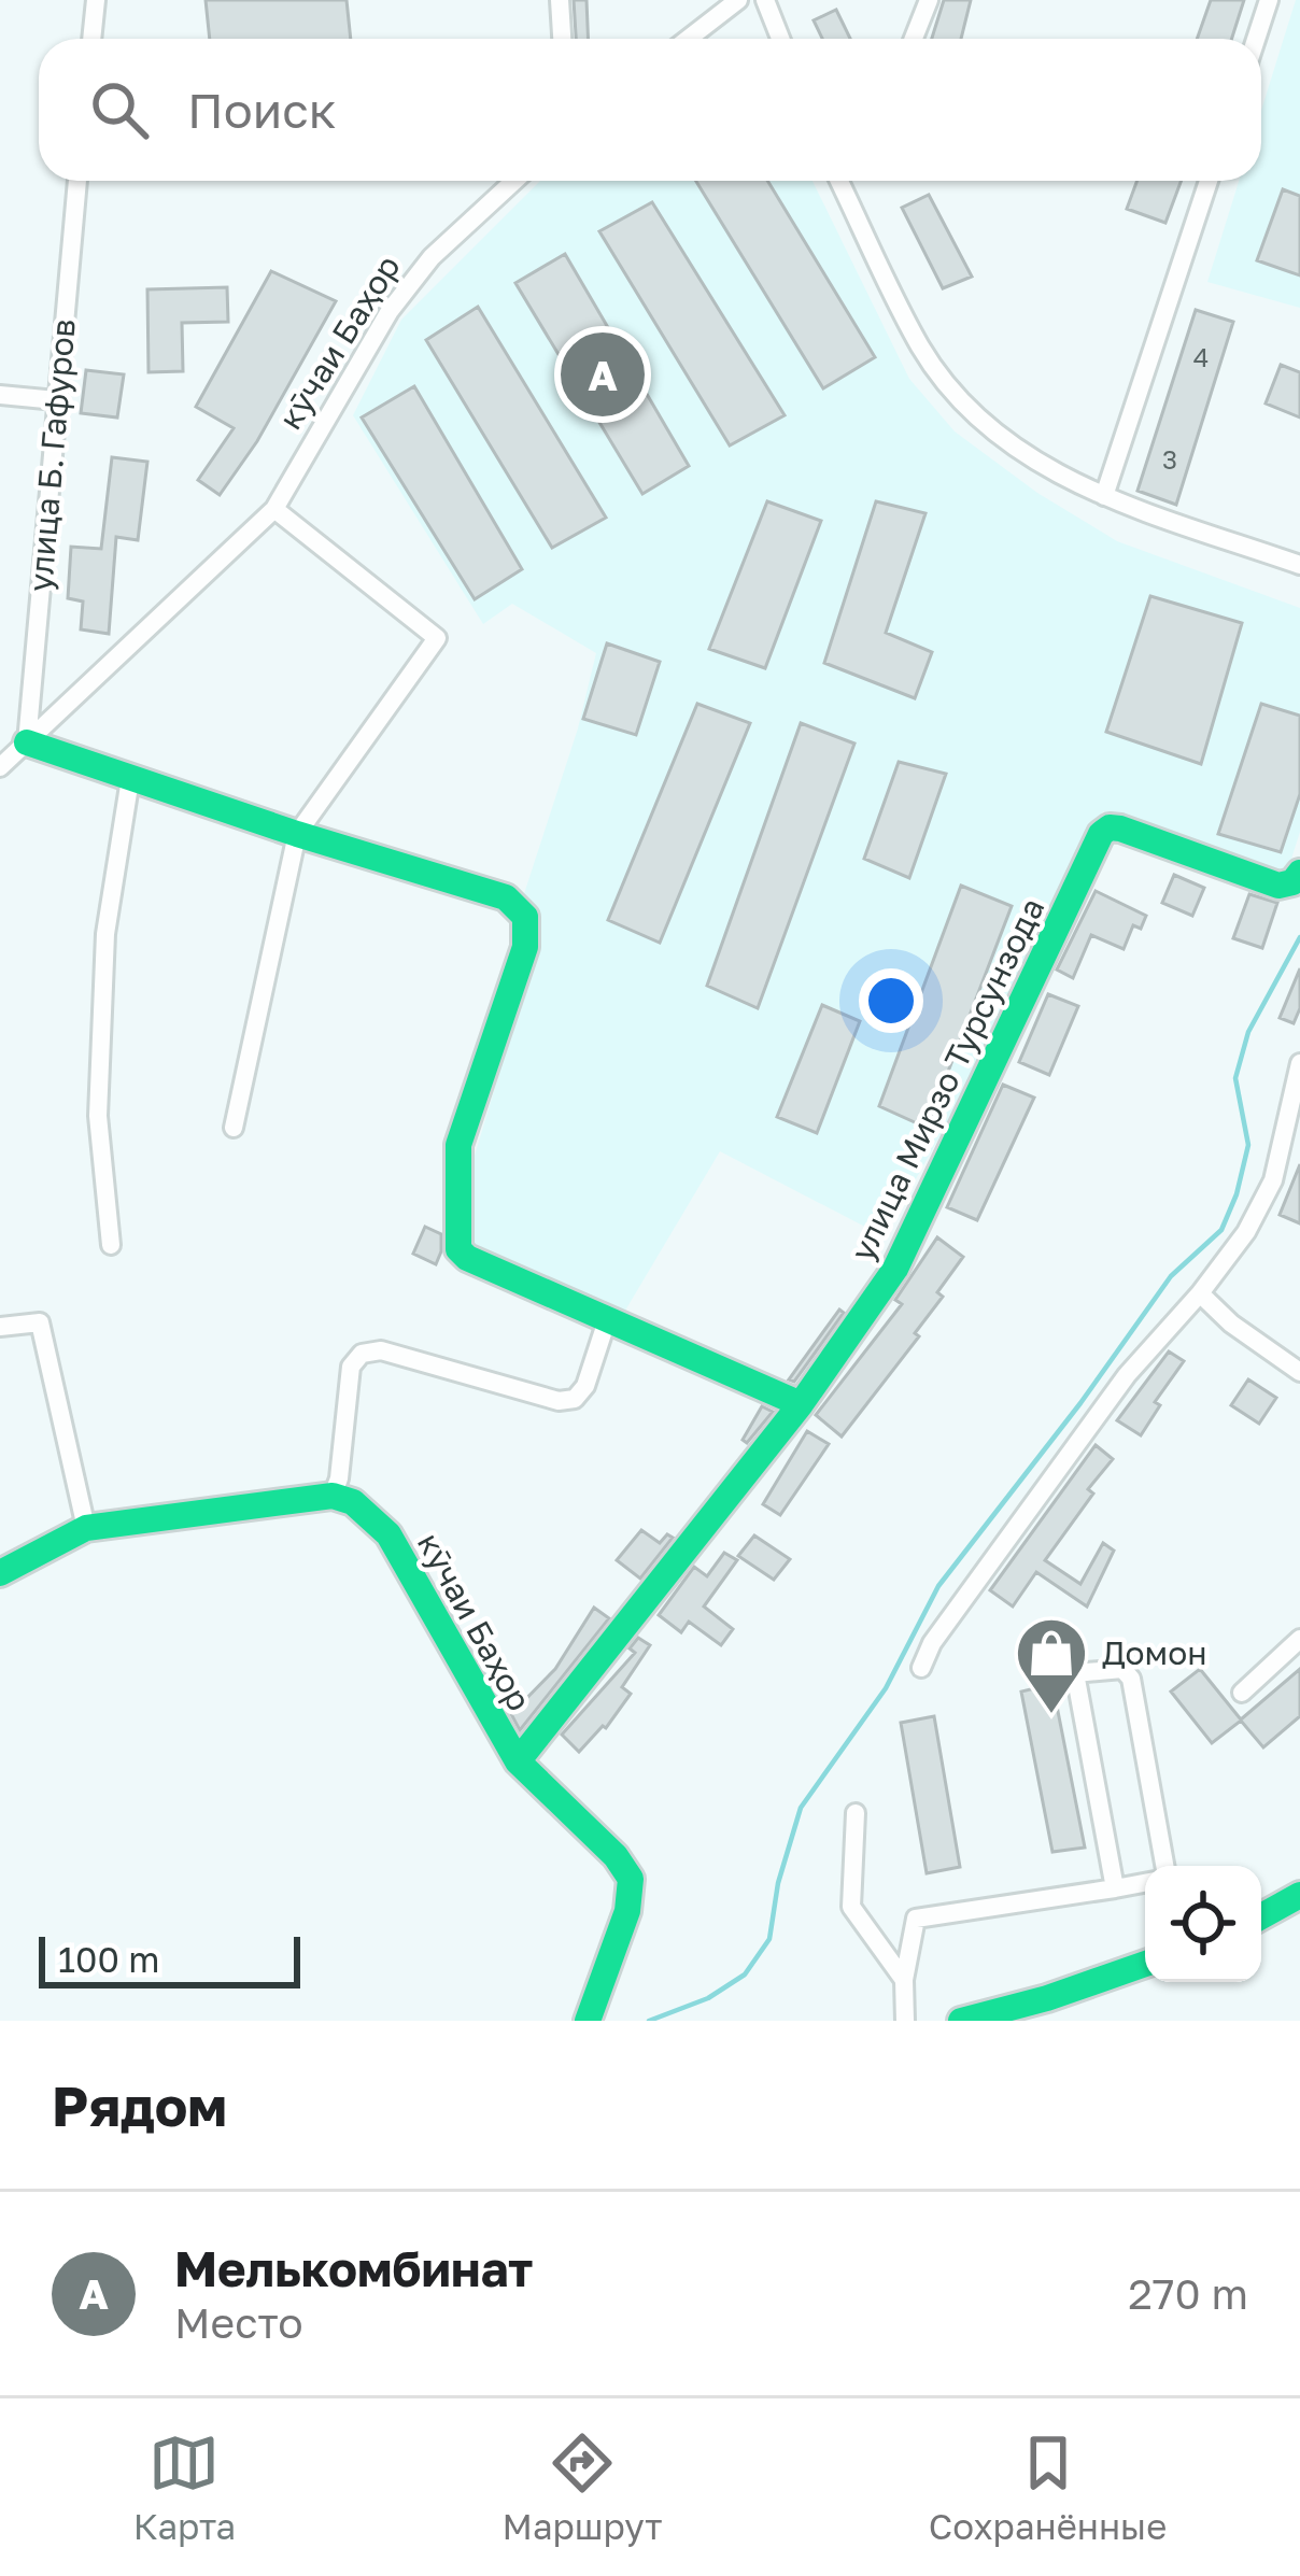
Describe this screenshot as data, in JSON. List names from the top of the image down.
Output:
{
  "streets": {
    "street": ["кӯчаи Баҳор", "улица Б. Гафуров", "улица Мирзо Турсунзода"]
  },
  "crossings": [
    ["кӯчаи Баҳор", "улица Б. Гафуров"],
    ["кӯчаи Баҳор", "улица Мирзо Турсунзода"]
  ],
  "places": {
    "shop": ["Домон"]
  },
  "house_numbers": ["4", "3"],
  "scale_bar": "100 m",
  "page": {
    "search": "Поиск",
    "pins": "A",
    "scale": "100 m",
    "heading": "Рядом",
    "list": [
      {
        "mark": "A",
        "name": "Мелькомбинат",
        "note": "Место",
        "value": "270 m"
      }
    ],
    "nav": ["Карта", "Маршрут", "Сохранённые"]
  }
}
